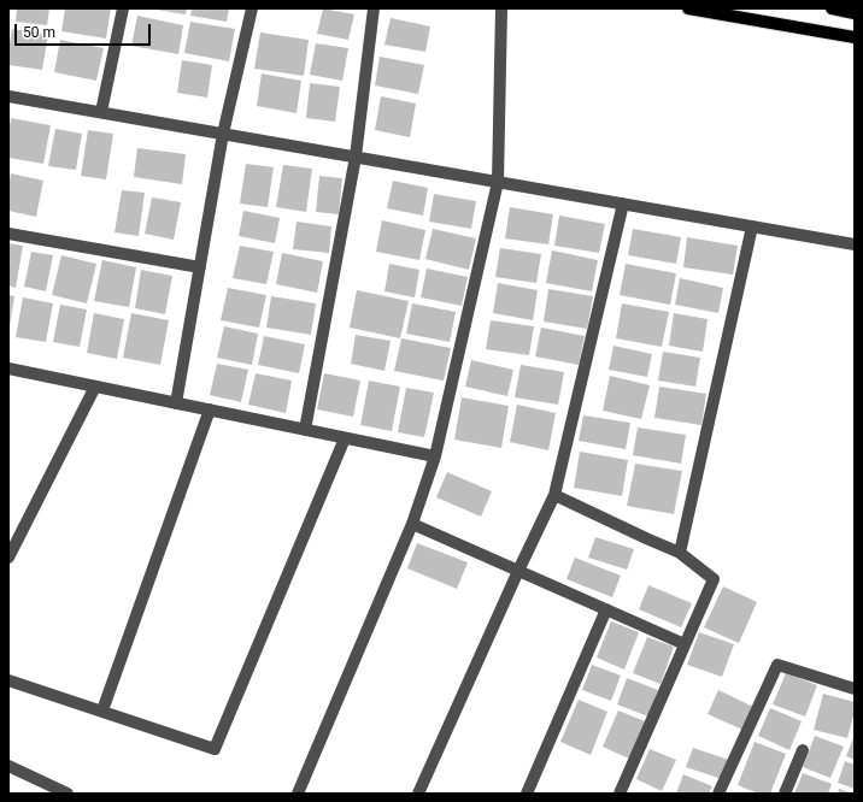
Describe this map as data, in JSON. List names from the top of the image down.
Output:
{
  "scale_bar": "50 m"
}
